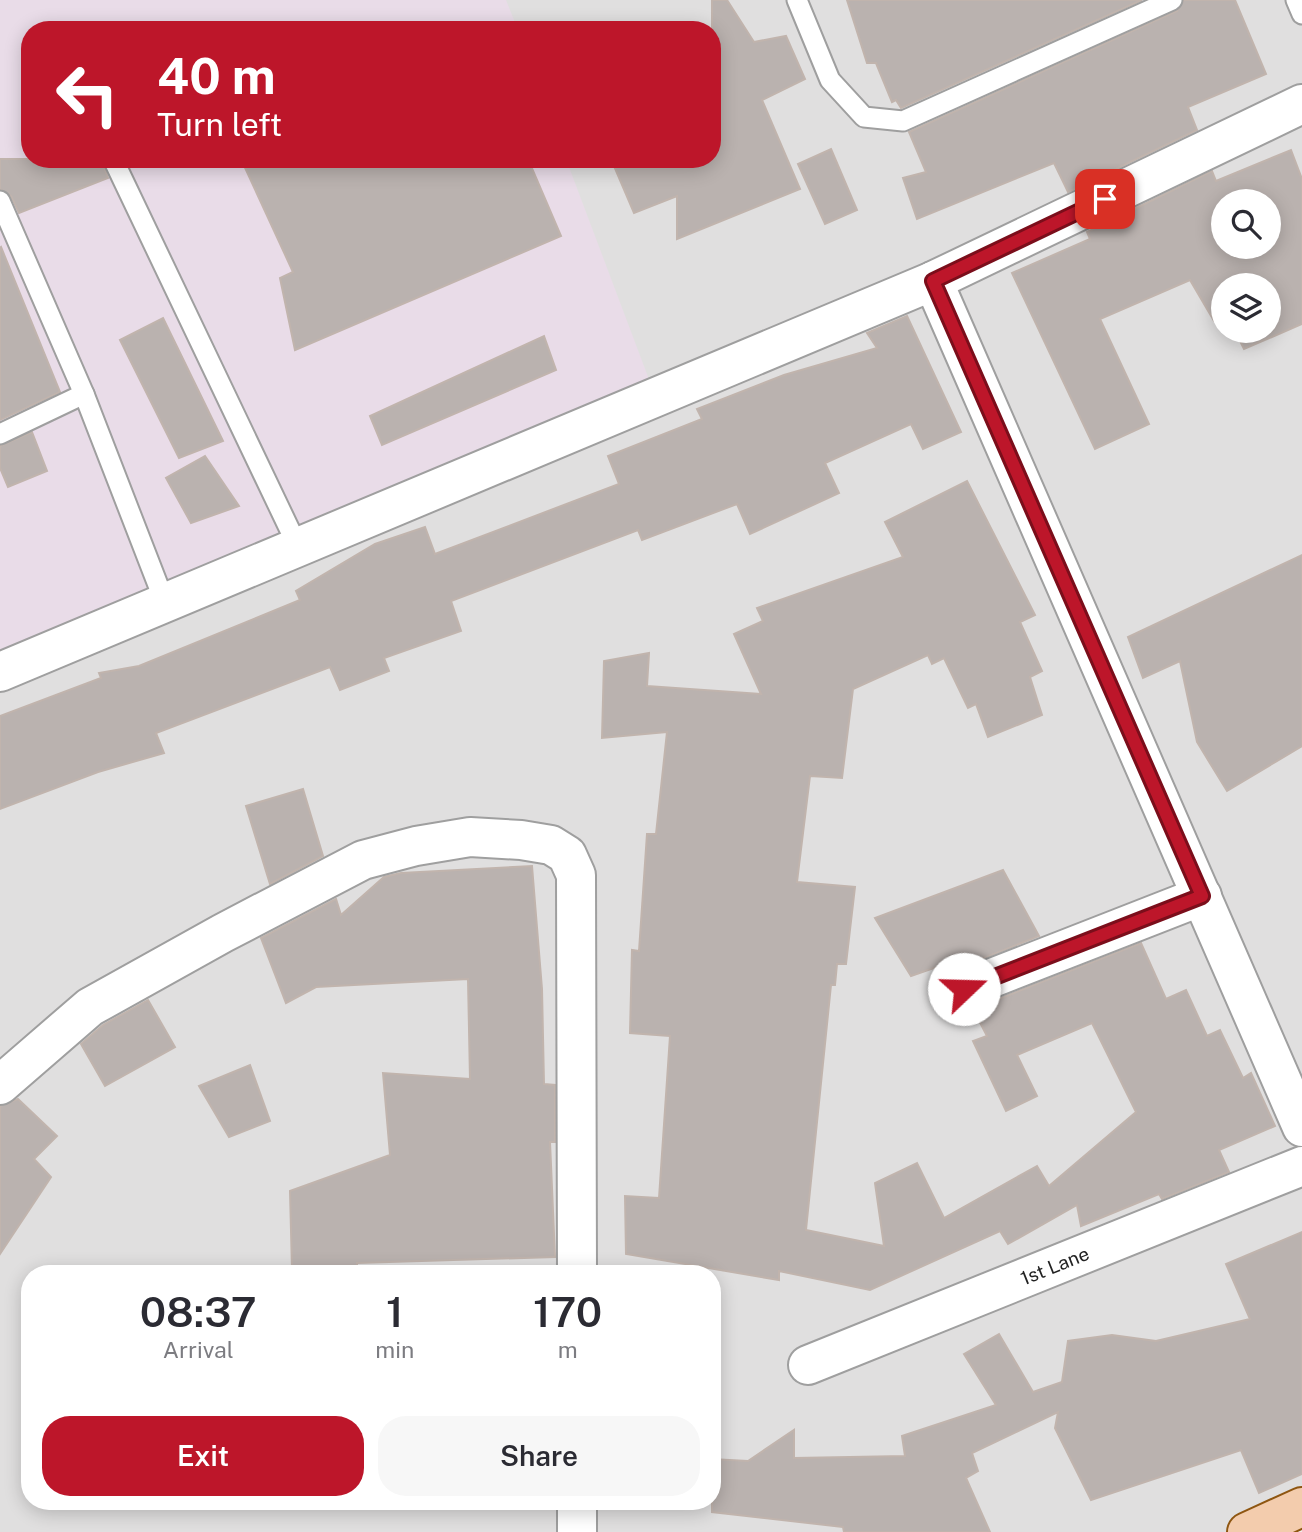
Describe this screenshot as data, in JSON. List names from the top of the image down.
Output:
{
  "streets": {
    "street": ["1st Lane"]
  },
  "page": {
    "turn": ["40 m", "Turn left"],
    "eta": [
      "08:37",
      "Arrival",
      "1",
      "min",
      "170",
      "m"
    ],
    "buttons": ["Exit", "Share"]
  }
}
